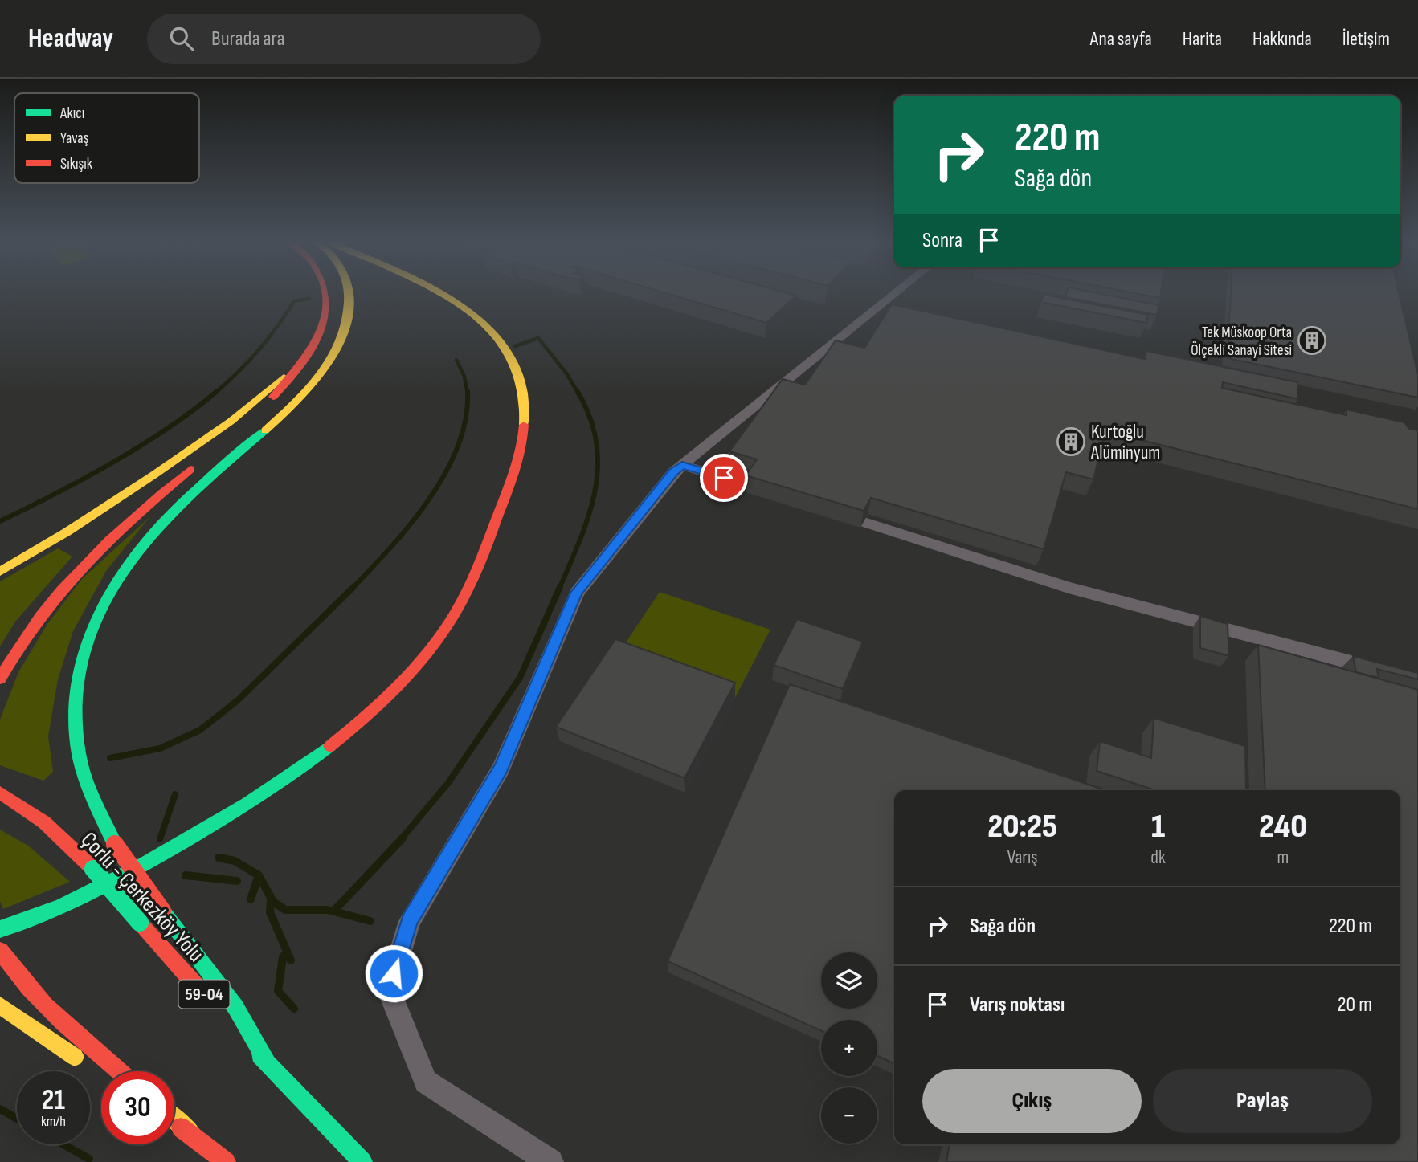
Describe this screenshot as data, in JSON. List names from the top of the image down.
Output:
{
  "streets": {
    "main road": ["Çorlu - Çerkezköy Yolu", "59-04"]
  },
  "places": {
    "building": ["Tek Müskoop Orta Ölçekli Sanayi Sitesi", "Kurtoğlu Alüminyum"]
  },
  "legend": ["Akıcı", "Yavaş", "Sıkışık"],
  "page": {
    "header": "Headway",
    "search": "Burada ara",
    "nav": [
      "Ana sayfa",
      "Harita",
      "Hakkında",
      "İletişim"
    ],
    "turn": ["220 m", "Sağa dön"],
    "then": "Sonra",
    "eta": [
      "20:25",
      "Varış",
      "1",
      "dk",
      "240",
      "m"
    ],
    "list": [
      {
        "name": "Sağa dön",
        "value": "220 m"
      },
      {
        "name": "Varış noktası",
        "value": "20 m"
      }
    ],
    "map_buttons": ["+", "−"],
    "buttons": ["Çıkış", "Paylaş"],
    "speed": "21 km/h",
    "limit": "30"
  }
}
